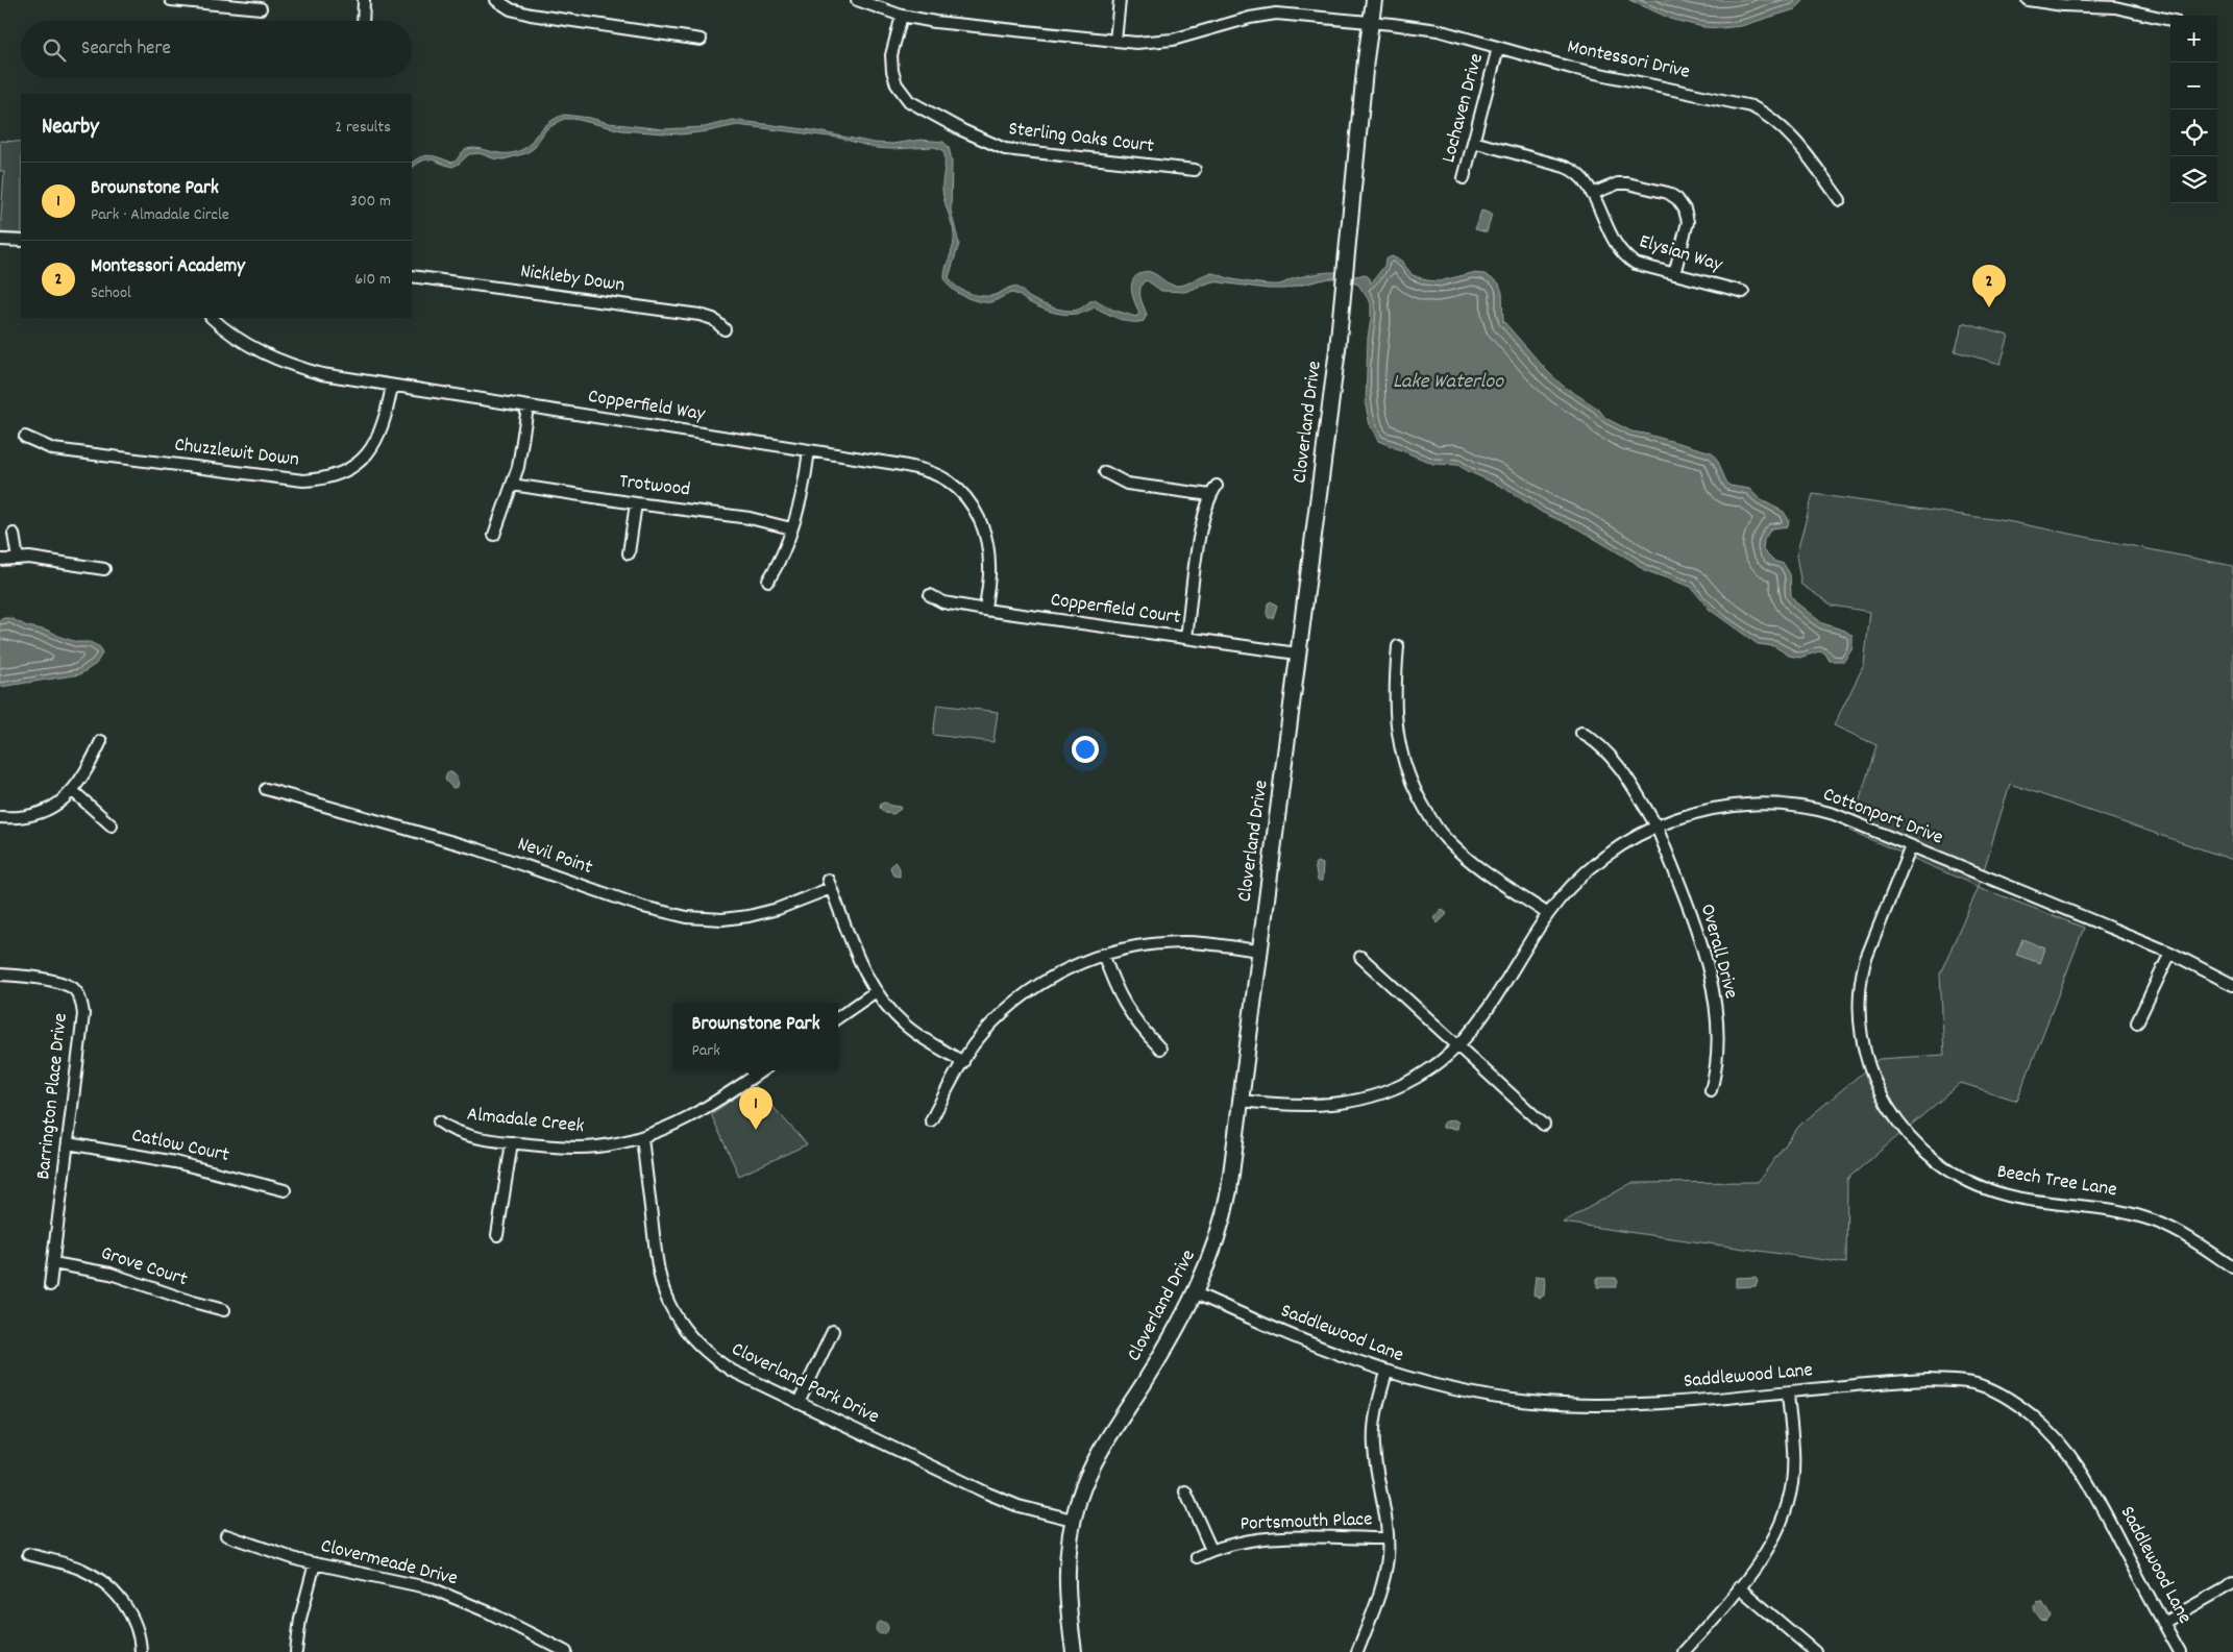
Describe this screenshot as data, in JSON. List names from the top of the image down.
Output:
{
  "streets": {
    "main road": ["Cloverland Drive"],
    "street": [
      "Montessori Drive",
      "Lochaven Drive",
      "Sterling Oaks Court",
      "Elysian Way",
      "Nickleby Down",
      "Copperfield Way",
      "Chuzzlewit Down",
      "Trotwood",
      "Copperfield Court",
      "Cottonport Drive",
      "Nevil Point",
      "Overall Drive",
      "Barrington Place Drive",
      "Almadale Creek",
      "Catlow Court",
      "Beech Tree Lane",
      "Grove Court",
      "Saddlewood Lane",
      "Cloverland Park Drive",
      "Portsmouth Place",
      "Clovermeade Drive"
    ]
  },
  "crossings": [
    ["Montessori Drive", "Lochaven Drive"],
    ["Montessori Drive", "Sterling Oaks Court"],
    ["Montessori Drive", "Cloverland Drive"],
    ["Lochaven Drive", "Elysian Way"],
    ["Copperfield Way", "Chuzzlewit Down"],
    ["Copperfield Way", "Copperfield Court"],
    ["Cloverland Drive", "Copperfield Court"],
    ["Cloverland Drive", "Cottonport Drive"],
    ["Cloverland Drive", "Saddlewood Lane"],
    ["Cloverland Drive", "Cloverland Park Drive"],
    ["Cottonport Drive", "Overall Drive"],
    ["Cottonport Drive", "Beech Tree Lane"],
    ["Barrington Place Drive", "Catlow Court"],
    ["Barrington Place Drive", "Grove Court"],
    ["Almadale Creek", "Cloverland Park Drive"]
  ],
  "water": ["Lake Waterloo"],
  "page": {
    "map_buttons": ["+", "−"],
    "search": "Search here",
    "heading": ["Nearby", "2 results"],
    "list": [
      {
        "mark": "1",
        "name": "Brownstone Park",
        "note": "Park · Almadale Circle",
        "value": "300 m"
      },
      {
        "mark": "2",
        "name": "Montessori Academy",
        "note": "School",
        "value": "610 m"
      }
    ],
    "pins": ["2", "1"],
    "popup": ["Brownstone Park", "Park"]
  }
}
